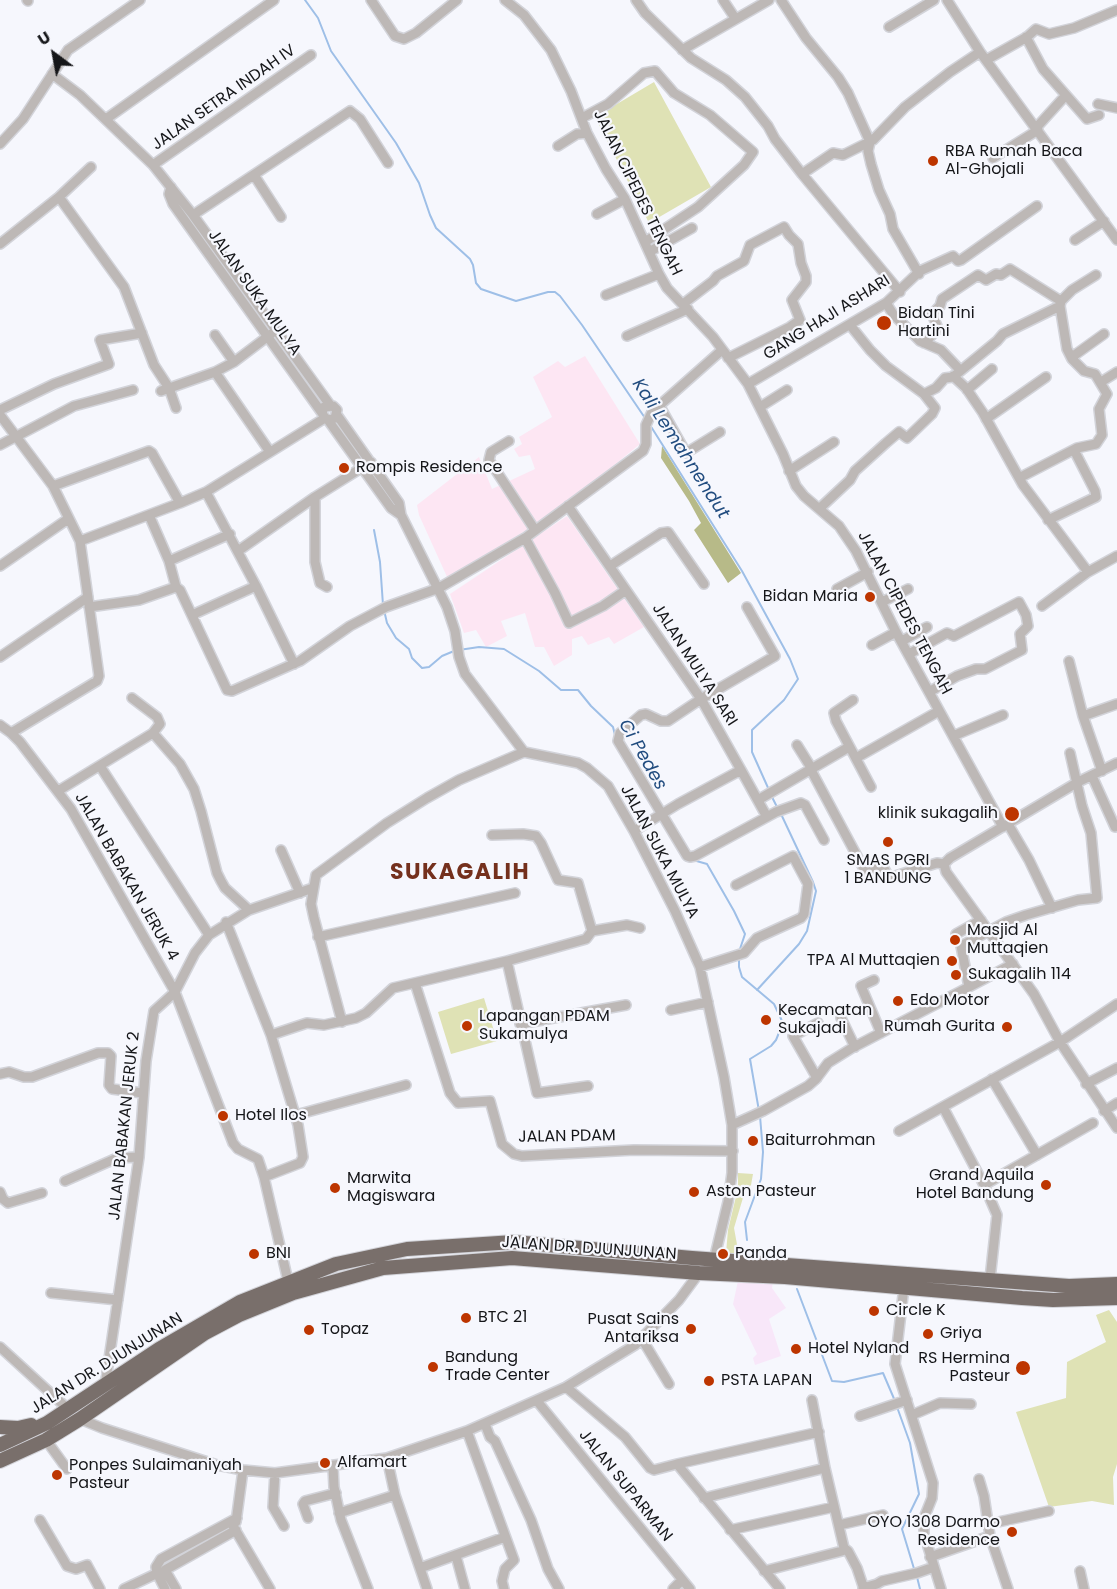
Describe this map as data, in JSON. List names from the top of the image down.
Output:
{
  "streets": {
    "highway": ["JALAN DR. DJUNJUNAN"],
    "street": [
      "JALAN SETRA INDAH IV",
      "JALAN CIPEDES TENGAH",
      "JALAN SUKA MULYA",
      "GANG HAJI ASHARI",
      "JALAN MULYA SARI",
      "JALAN BABAKAN JERUK 4",
      "JALAN BABAKAN JERUK 2",
      "JALAN PDAM",
      "JALAN SUPARMAN"
    ]
  },
  "crossings": [
    ["JALAN SETRA INDAH IV", "JALAN SUKA MULYA"],
    ["JALAN CIPEDES TENGAH", "GANG HAJI ASHARI"],
    ["JALAN SUKA MULYA", "JALAN PDAM"],
    ["JALAN SUKA MULYA", "JALAN DR. DJUNJUNAN"],
    ["JALAN BABAKAN JERUK 4", "JALAN BABAKAN JERUK 2"],
    ["JALAN BABAKAN JERUK 2", "JALAN DR. DJUNJUNAN"]
  ],
  "districts": ["SUKAGALIH"],
  "water": ["Kali Lemahnendut", "Ci Pedes"],
  "places": [
    "RBA Rumah Baca Al-Ghojali",
    "Bidan Tini Hartini",
    "Rompis Residence",
    "Bidan Maria",
    "klinik sukagalih",
    "SMAS PGRI 1 BANDUNG",
    "Masjid Al Muttaqien",
    "TPA Al Muttaqien",
    "Sukagalih 114",
    "Edo Motor",
    "Kecamatan Sukajadi",
    "Lapangan PDAM Sukamulya",
    "Rumah Gurita",
    "Hotel Ilos",
    "Baiturrohman",
    "Grand Aquila Hotel Bandung",
    "Marwita Magiswara",
    "Aston Pasteur",
    "BNI",
    "Panda",
    "Circle K",
    "BTC 21",
    "Pusat Sains Antariksa",
    "Topaz",
    "Griya",
    "Hotel Nyland",
    "Bandung Trade Center",
    "RS Hermina Pasteur",
    "PSTA LAPAN",
    "Alfamart",
    "Ponpes Sulaimaniyah Pasteur",
    "OYO 1308 Darmo Residence"
  ],
  "north": "top left"
}
